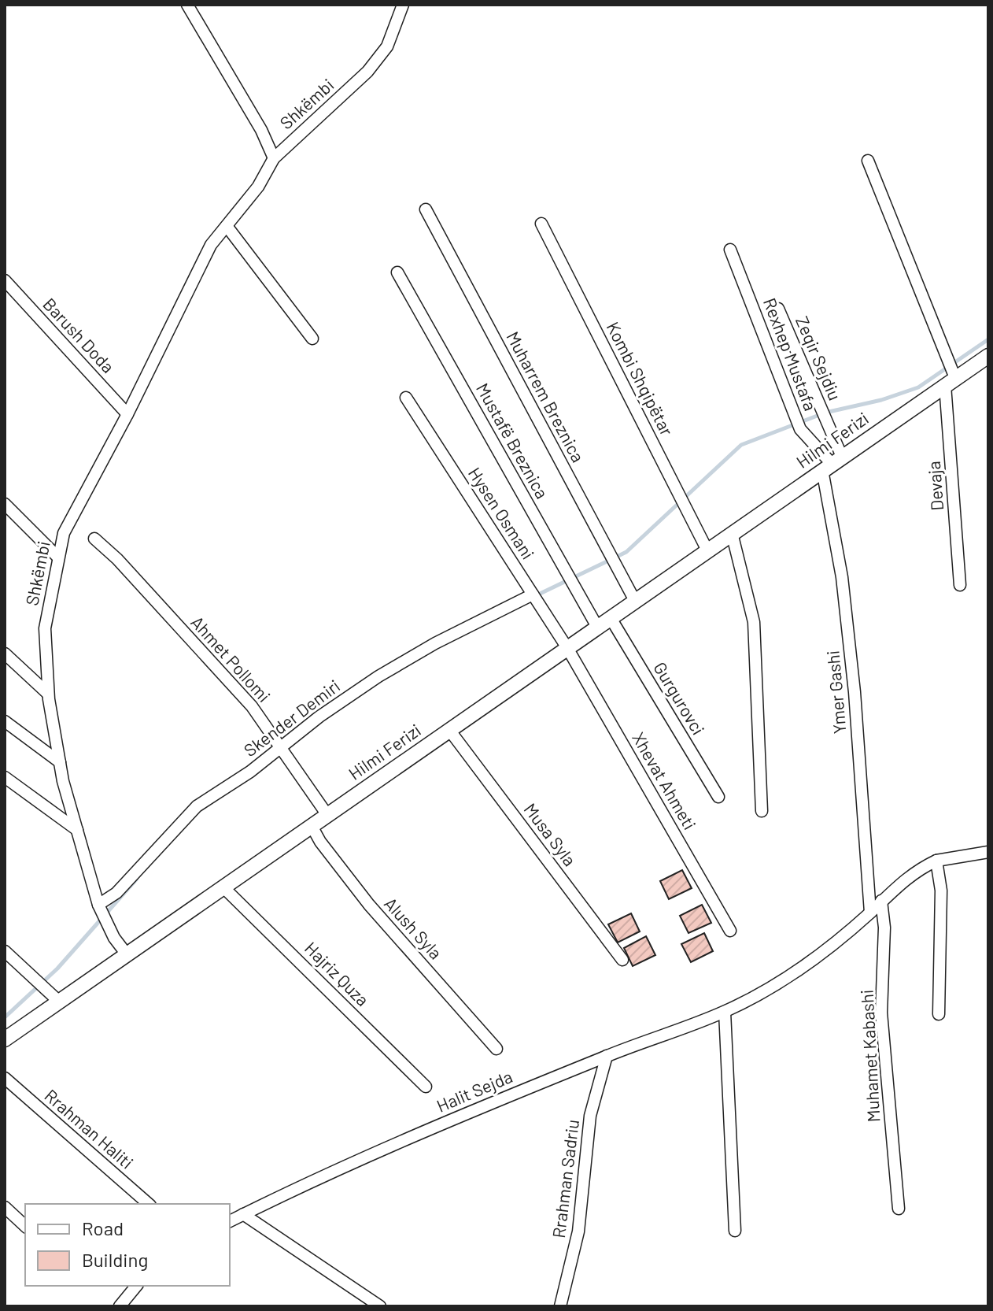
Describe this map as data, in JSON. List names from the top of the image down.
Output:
{
  "streets": {
    "street": [
      "Shkëmbi",
      "Barush Doda",
      "Rexhep Mustafa",
      "Zeqir Sejdiu",
      "Kombi Shqipëtar",
      "Muharrem Breznica",
      "Hilmi Ferizi",
      "Mustafë Breznica",
      "Devaja",
      "Hysen Osmani",
      "Ahmet Pollomi",
      "Ymer Gashi",
      "Gurgurovci",
      "Skender Demiri",
      "Xhevat Ahmeti",
      "Musa Syla",
      "Alush Syla",
      "Hajriz Quza",
      "Muhamet Kabashi",
      "Halit Sejda",
      "Rrahman Haliti",
      "Rrahman Sadriu"
    ]
  },
  "crossings": [
    ["Shkëmbi", "Barush Doda"],
    ["Shkëmbi", "Hilmi Ferizi"],
    ["Shkëmbi", "Skender Demiri"],
    ["Rexhep Mustafa", "Zeqir Sejdiu"],
    ["Rexhep Mustafa", "Hilmi Ferizi"],
    ["Rexhep Mustafa", "Ymer Gashi"],
    ["Zeqir Sejdiu", "Hilmi Ferizi"],
    ["Zeqir Sejdiu", "Ymer Gashi"],
    ["Kombi Shqipëtar", "Hilmi Ferizi"],
    ["Muharrem Breznica", "Hilmi Ferizi"],
    ["Hilmi Ferizi", "Mustafë Breznica"],
    ["Hilmi Ferizi", "Devaja"],
    ["Hilmi Ferizi", "Hysen Osmani"],
    ["Hilmi Ferizi", "Ahmet Pollomi"],
    ["Hilmi Ferizi", "Ymer Gashi"],
    ["Hilmi Ferizi", "Gurgurovci"],
    ["Hilmi Ferizi", "Xhevat Ahmeti"],
    ["Hilmi Ferizi", "Musa Syla"],
    ["Hilmi Ferizi", "Alush Syla"],
    ["Hilmi Ferizi", "Hajriz Quza"],
    ["Hysen Osmani", "Skender Demiri"],
    ["Hysen Osmani", "Xhevat Ahmeti"],
    ["Ahmet Pollomi", "Skender Demiri"],
    ["Ymer Gashi", "Halit Sejda"],
    ["Halit Sejda", "Rrahman Sadriu"]
  ],
  "legend": ["Road", "Building"]
}
